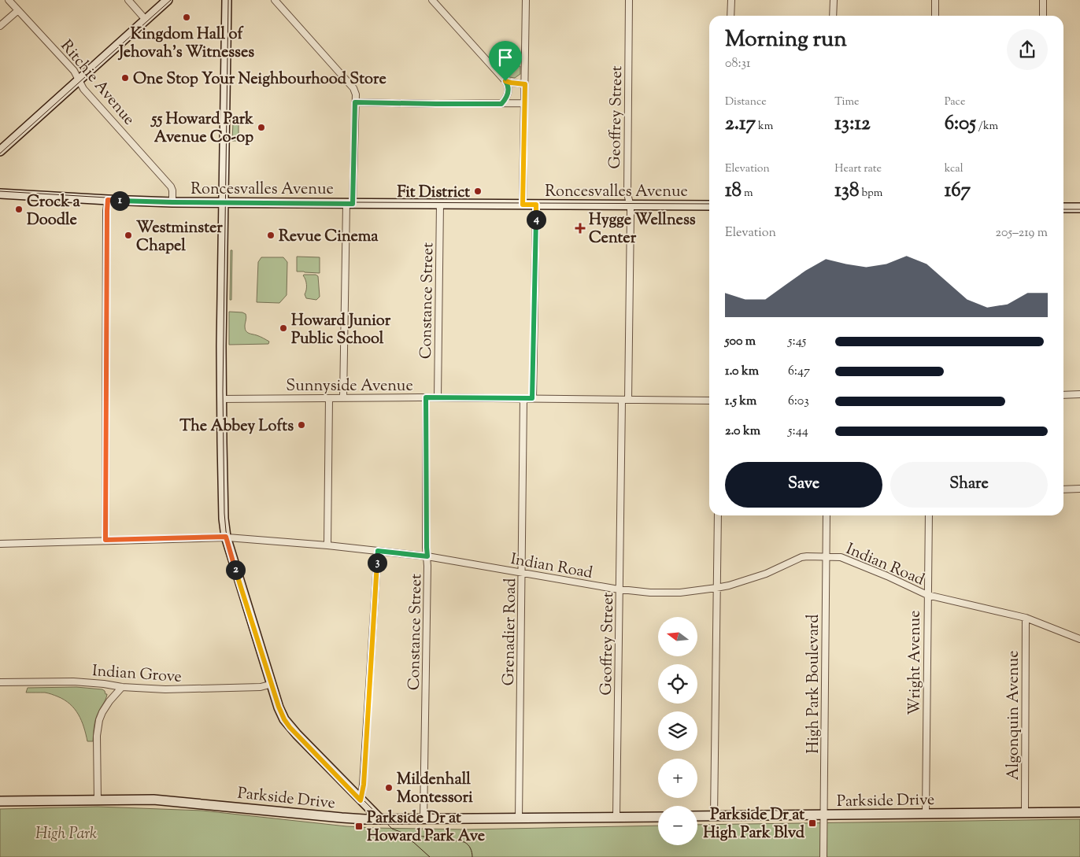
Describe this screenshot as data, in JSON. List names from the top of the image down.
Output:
{
  "streets": {
    "street": [
      "Ritchie Avenue",
      "Geoffrey Street",
      "Roncesvalles Avenue",
      "Constance Street",
      "Sunnyside Avenue",
      "Indian Road",
      "Grenadier Road",
      "Wright Avenue",
      "Indian Grove",
      "High Park Boulevard",
      "Algonquin Avenue",
      "Parkside Drive"
    ]
  },
  "crossings": [
    ["Ritchie Avenue", "Roncesvalles Avenue"],
    ["Geoffrey Street", "Roncesvalles Avenue"],
    ["Geoffrey Street", "Sunnyside Avenue"],
    ["Geoffrey Street", "Indian Road"],
    ["Geoffrey Street", "Parkside Drive"],
    ["Roncesvalles Avenue", "Constance Street"],
    ["Constance Street", "Sunnyside Avenue"],
    ["Constance Street", "Indian Road"],
    ["Constance Street", "Parkside Drive"],
    ["Sunnyside Avenue", "Grenadier Road"],
    ["Indian Road", "Grenadier Road"],
    ["Indian Road", "Wright Avenue"],
    ["Indian Road", "High Park Boulevard"],
    ["Indian Road", "Algonquin Avenue"],
    ["Grenadier Road", "Parkside Drive"],
    ["Wright Avenue", "Parkside Drive"],
    ["High Park Boulevard", "Parkside Drive"],
    ["Algonquin Avenue", "Parkside Drive"]
  ],
  "parks": ["High Park"],
  "places": {
    "other": [
      "Kingdom Hall of Jehovah's Witnesses",
      "One Stop Your Neighbourhood Store",
      "55 Howard Park Avenue Co-op",
      "Fit District",
      "Crock a Doodle",
      "Westminster Chapel",
      "Revue Cinema",
      "Howard Junior Public School",
      "The Abbey Lofts",
      "Mildenhall Montessori"
    ],
    "health": ["Hygge Wellness Center"],
    "transit": ["Parkside Dr at High Park Blvd", "Parkside Dr at Howard Park Ave"]
  },
  "north": "left",
  "page": {
    "heading": ["Morning run", "08:31"],
    "stats": [
      ["Distance", "2.17 km"],
      ["Time", "13:12"],
      ["Pace", "6:05 /km"],
      ["Elevation", "18 m"],
      ["Heart rate", "138 bpm"],
      ["kcal", "167"]
    ],
    "pins": [
      "1",
      "4",
      "3",
      "2"
    ],
    "chart": ["Elevation", "205–219 m"],
    "list": [
      {
        "name": "500 m",
        "note": "5:45"
      },
      {
        "name": "1.0 km",
        "note": "6:47"
      },
      {
        "name": "1.5 km",
        "note": "6:03"
      },
      {
        "name": "2.0 km",
        "note": "5:44"
      }
    ],
    "buttons": ["Save", "Share"],
    "map_buttons": ["+", "−"]
  }
}
